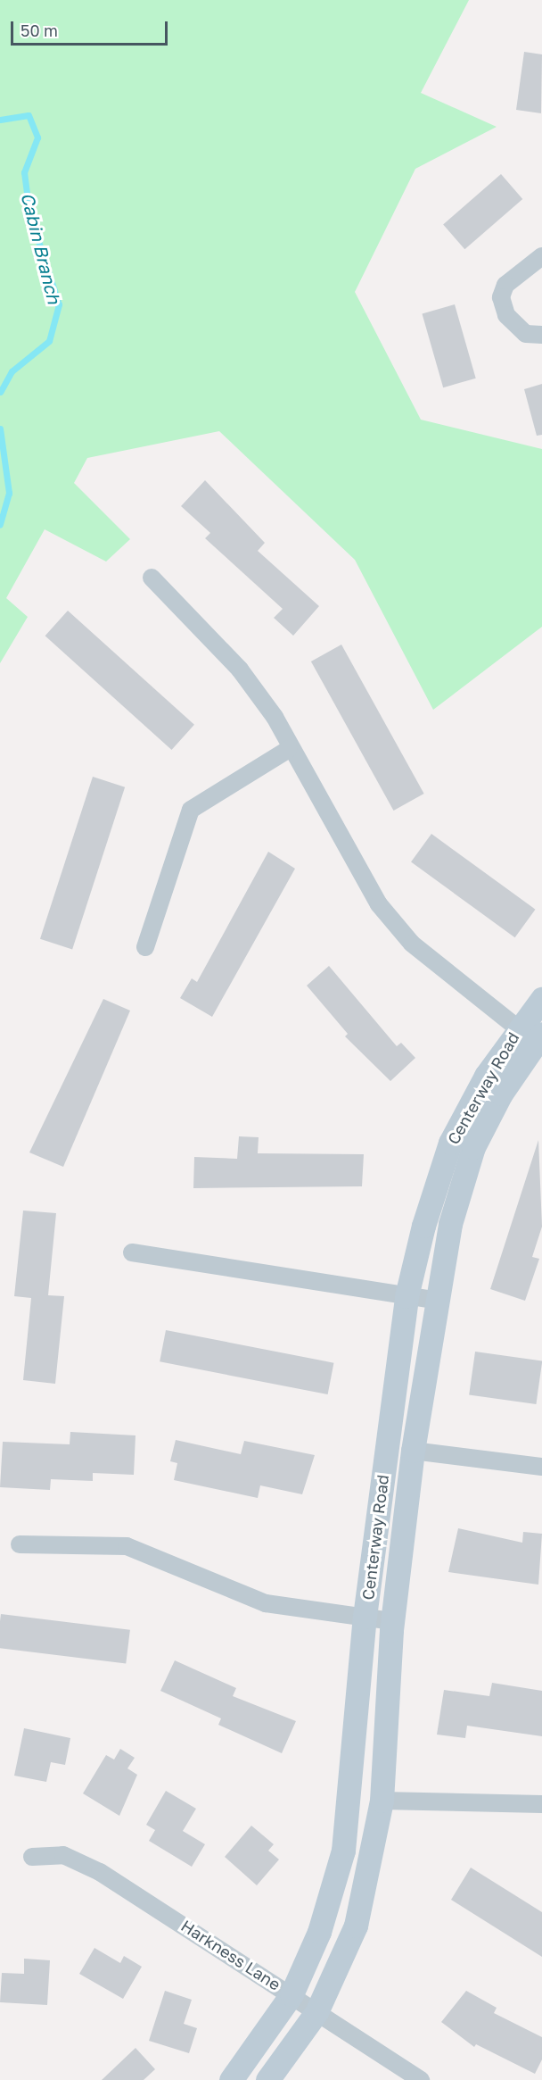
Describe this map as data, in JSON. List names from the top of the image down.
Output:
{
  "streets": {
    "street": ["Centerway Road", "Harkness Lane"]
  },
  "crossings": [
    ["Centerway Road", "Harkness Lane"]
  ],
  "water": ["Cabin Branch"],
  "scale_bar": "50 m"
}
